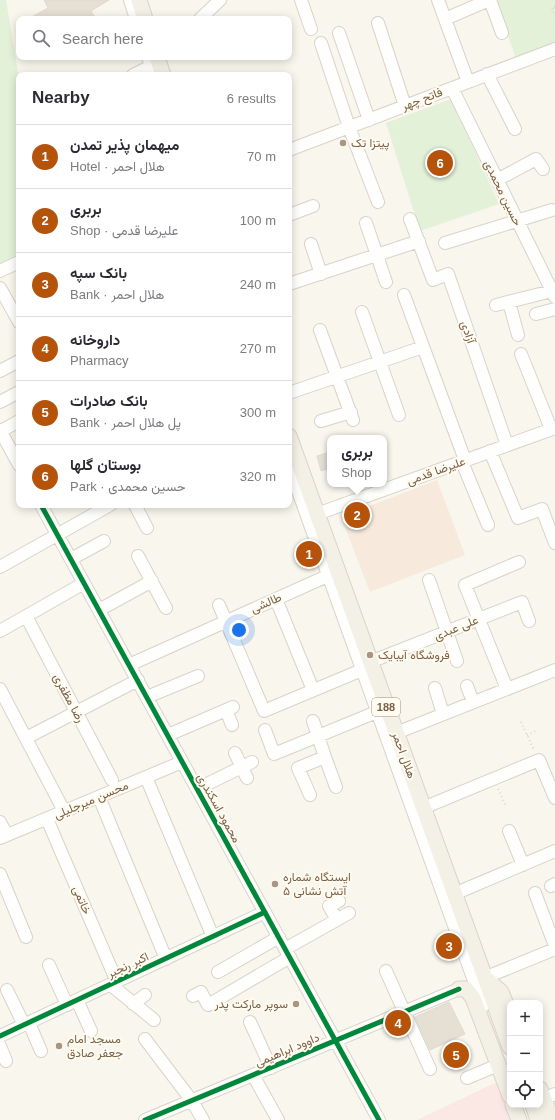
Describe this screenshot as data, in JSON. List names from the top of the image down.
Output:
{
  "streets": {
    "main road": ["188", "هلال احمر"],
    "street": [
      "فاتح چهر",
      "حسین محمدی",
      "آزادی",
      "علیرضا قدمی",
      "طالشی",
      "علی عبدی",
      "رضا مظفری",
      "محسن میرجلیلی",
      "محمود اسکندری",
      "خاتمی",
      "اکبر رنجبر",
      "داوود ابراهیمی"
    ]
  },
  "crossings": [
    ["فاتح چهر", "حسین محمدی"],
    ["آزادی", "علیرضا قدمی"],
    ["علیرضا قدمی", "هلال احمر"],
    ["طالشی", "علی عبدی"],
    ["طالشی", "هلال احمر"],
    ["طالشی", "محمود اسکندری"],
    ["علی عبدی", "هلال احمر"],
    ["محسن میرجلیلی", "محمود اسکندری"],
    ["محسن میرجلیلی", "خاتمی"],
    ["محمود اسکندری", "اکبر رنجبر"],
    ["محمود اسکندری", "داوود ابراهیمی"],
    ["خاتمی", "اکبر رنجبر"]
  ],
  "places": [
    "پیتزا تک",
    "فروشگاه آیبایک",
    "ایستگاه شماره ۵ آتش نشانی",
    "سوپر مارکت پدر",
    "مسجد امام جعفر صادق"
  ],
  "page": {
    "search": "Search here",
    "heading": ["Nearby", "6 results"],
    "list": [
      {
        "mark": "1",
        "name": "میهمان پذیر تمدن",
        "note": "Hotel · هلال احمر",
        "value": "70 m"
      },
      {
        "mark": "2",
        "name": "بربری",
        "note": "Shop · علیرضا قدمی",
        "value": "100 m"
      },
      {
        "mark": "3",
        "name": "بانک سپه",
        "note": "Bank · هلال احمر",
        "value": "240 m"
      },
      {
        "mark": "4",
        "name": "داروخانه",
        "note": "Pharmacy",
        "value": "270 m"
      },
      {
        "mark": "5",
        "name": "بانک صادرات",
        "note": "Bank · پل هلال احمر",
        "value": "300 m"
      },
      {
        "mark": "6",
        "name": "بوستان گلها",
        "note": "Park · حسین محمدی",
        "value": "320 m"
      }
    ],
    "pins": [
      "6",
      "2",
      "1",
      "3",
      "4",
      "5"
    ],
    "popup": ["بربری", "Shop"],
    "map_buttons": ["+", "−"]
  }
}
